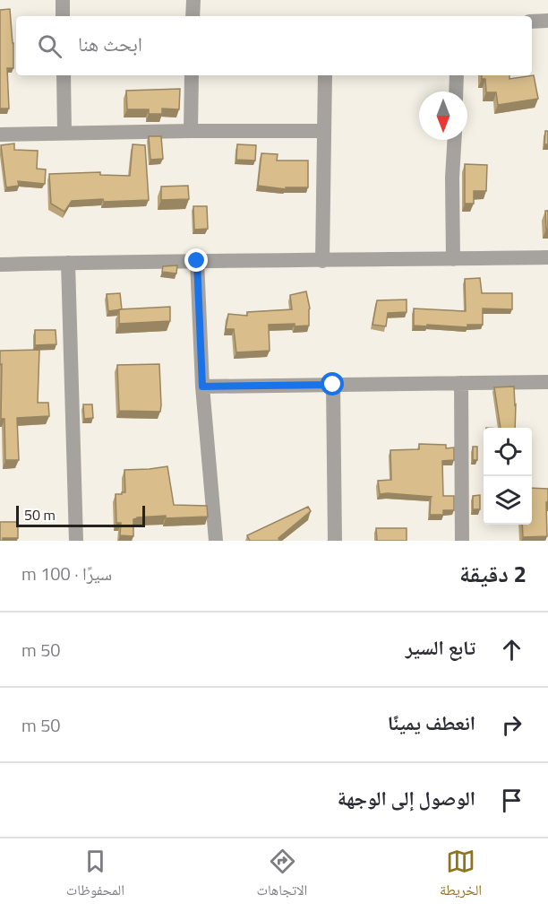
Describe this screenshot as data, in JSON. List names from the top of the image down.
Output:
{
  "scale_bar": "50 m",
  "north": "bottom",
  "page": {
    "search": "ابحث هنا",
    "scale": "50 m",
    "heading": ["2 دقيقة", "سيرًا · 100 m"],
    "list": [
      ["تابع السير", "50 m"],
      ["انعطف يمينًا", "50 m"],
      "الوصول إلى الوجهة"
    ],
    "nav": ["الخريطة", "الاتجاهات", "المحفوظات"]
  }
}
